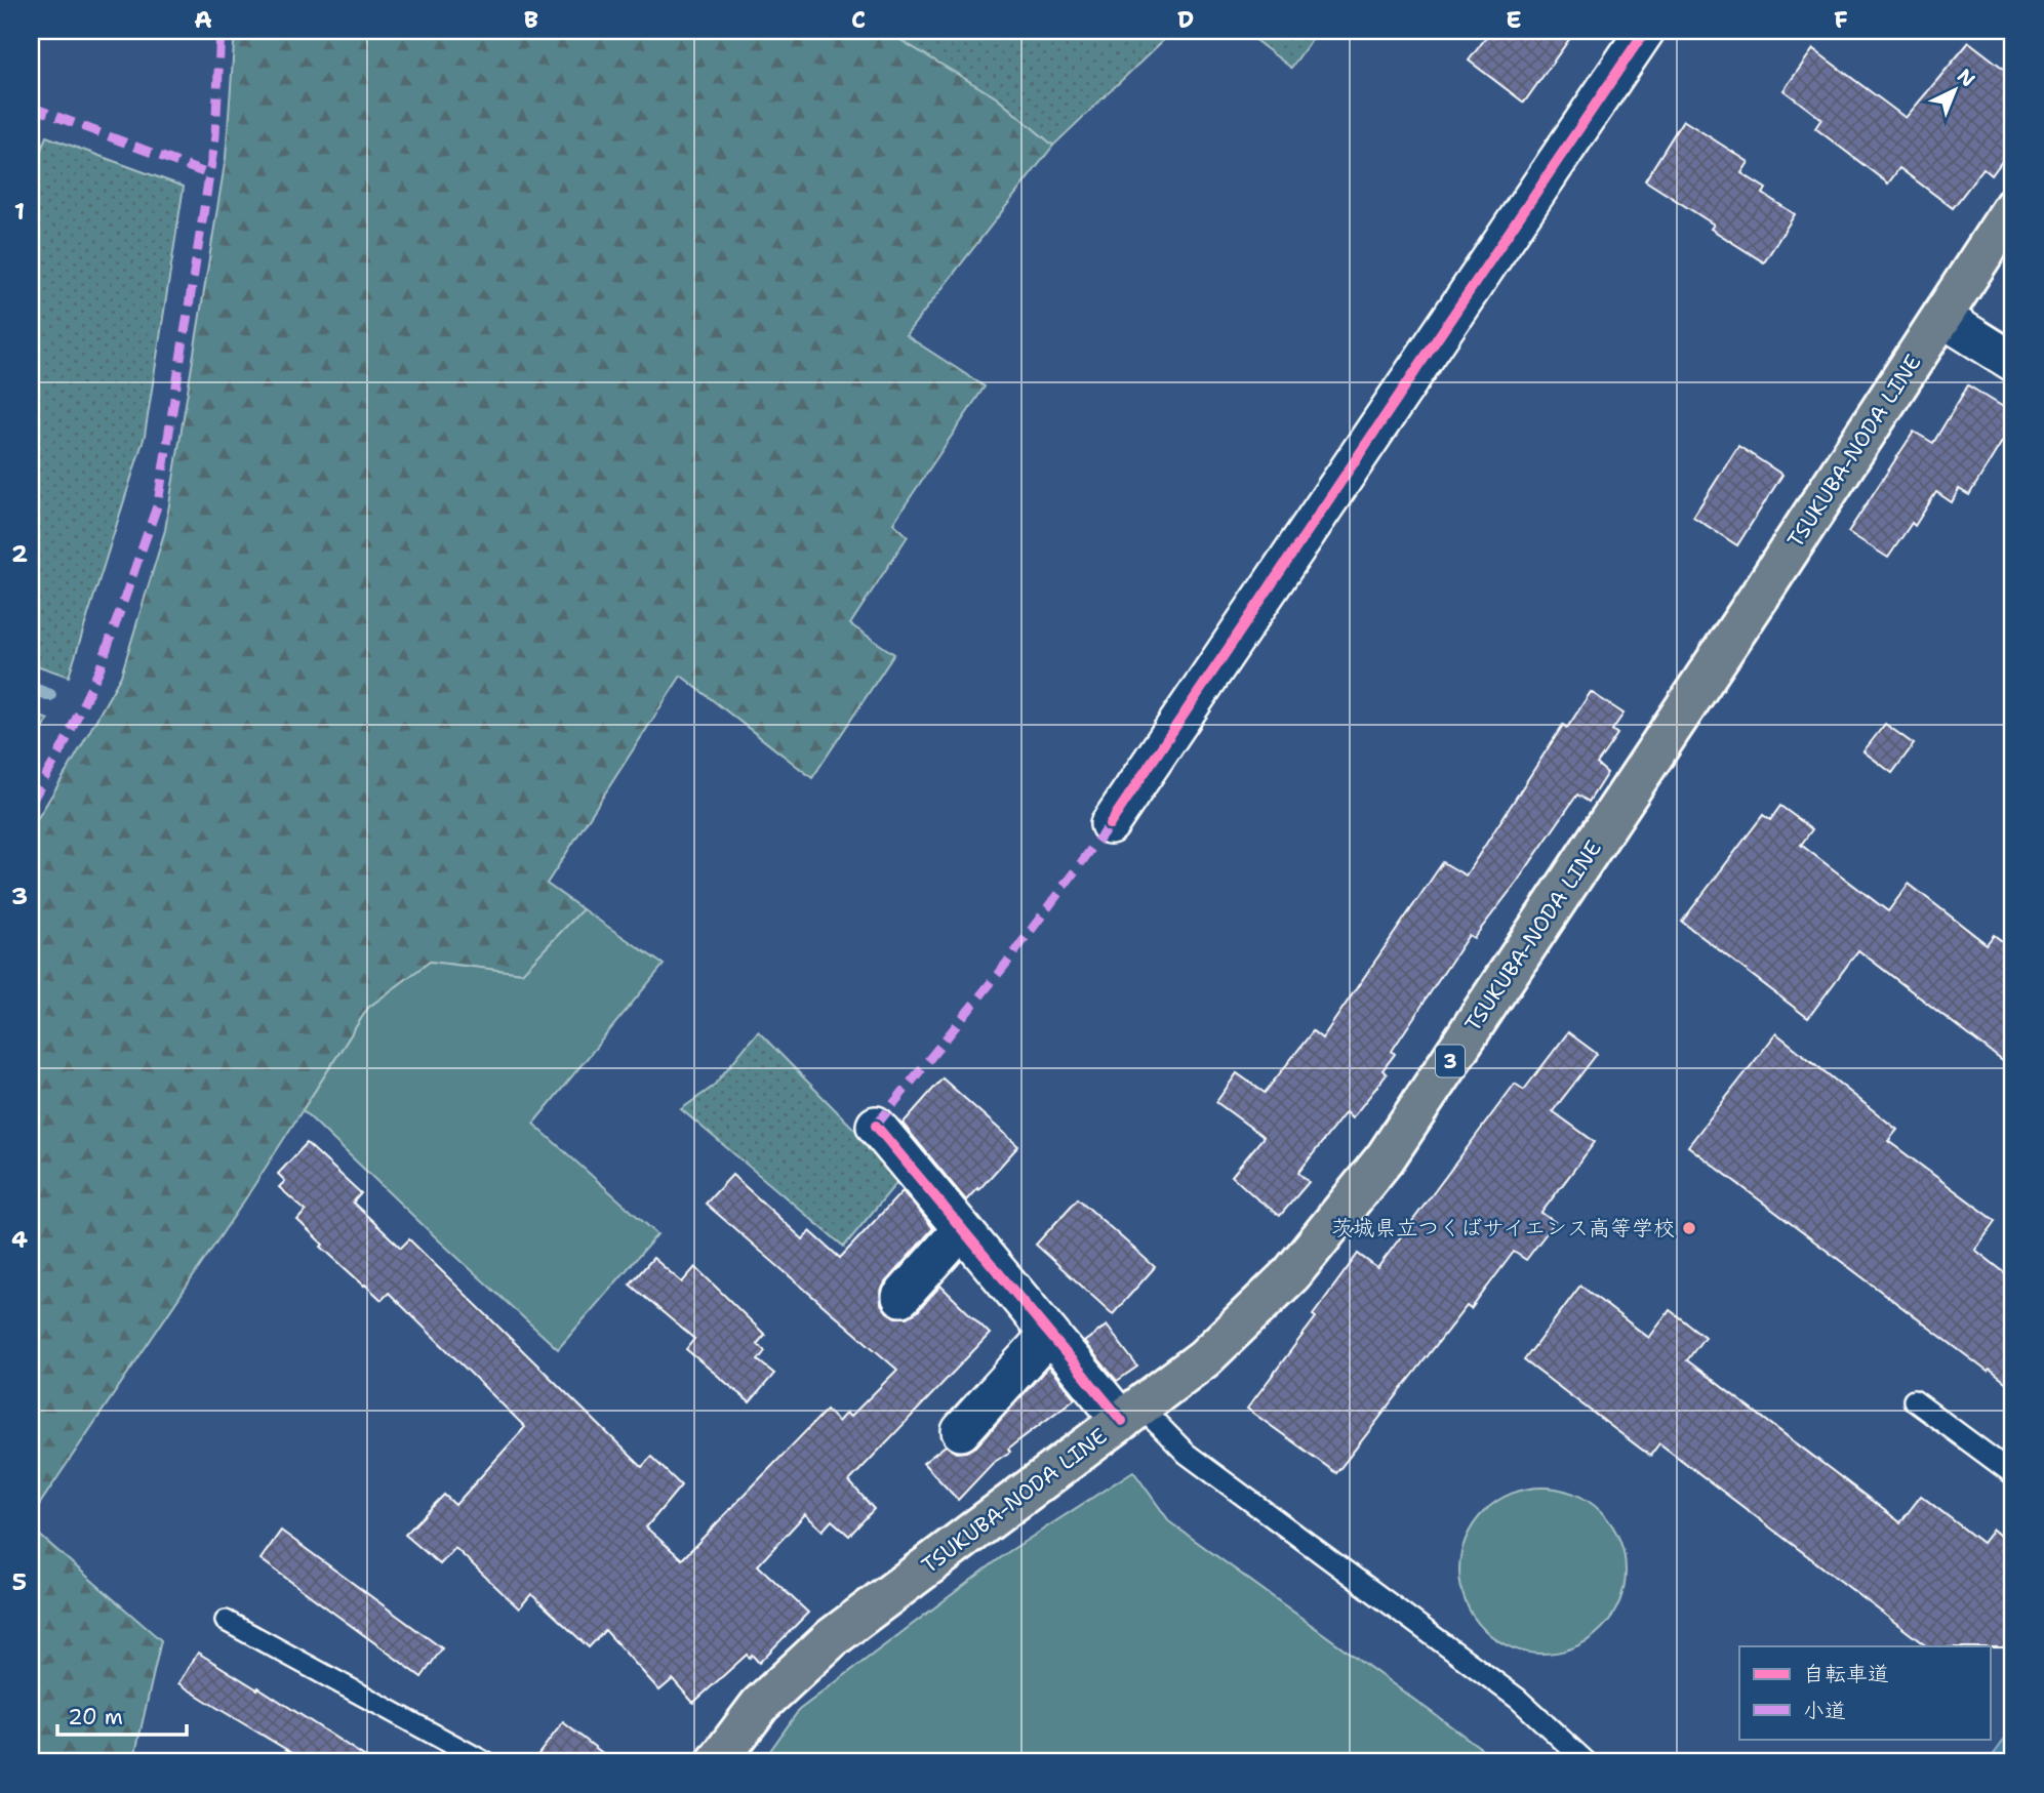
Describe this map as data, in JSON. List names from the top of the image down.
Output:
{
  "streets": {
    "main road": ["TSUKUBA-NODA LINE", "3"]
  },
  "places": ["茨城県立つくばサイエンス高等学校"],
  "legend": ["自転車道", "小道"],
  "scale_bar": "20 m",
  "north": "top right",
  "grid": {
    "columns": [
      "A",
      "B",
      "C",
      "D",
      "E",
      "F"
    ],
    "rows": [
      "1",
      "2",
      "3",
      "4",
      "5"
    ]
  }
}
